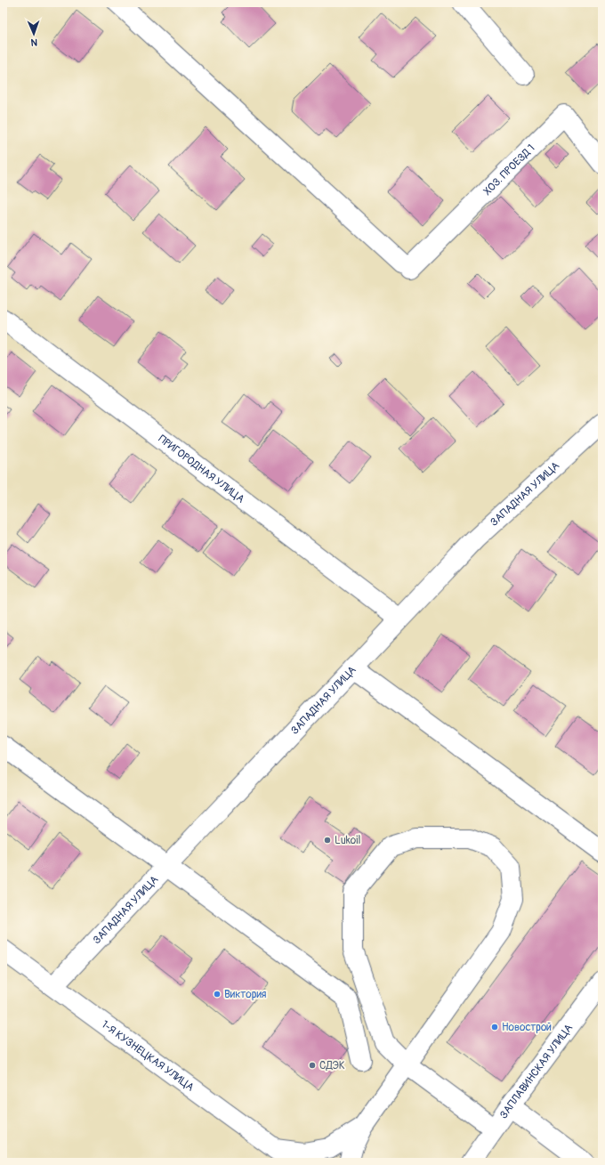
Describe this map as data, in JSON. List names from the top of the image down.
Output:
{
  "streets": {
    "street": [
      "ХОЗ. ПРОЕЗД 1",
      "ПРИГОРОДНАЯ УЛИЦА",
      "ЗАПАДНАЯ УЛИЦА",
      "1-Я КУЗНЕЦКАЯ УЛИЦА",
      "ЗАПЛАВИНСКАЯ УЛИЦА"
    ]
  },
  "crossings": [
    ["ПРИГОРОДНАЯ УЛИЦА", "ЗАПАДНАЯ УЛИЦА"],
    ["ЗАПАДНАЯ УЛИЦА", "1-Я КУЗНЕЦКАЯ УЛИЦА"]
  ],
  "places": [
    "Lukoil",
    "Виктория",
    "Новострой",
    "СДЭК"
  ],
  "north": "bottom"
}
